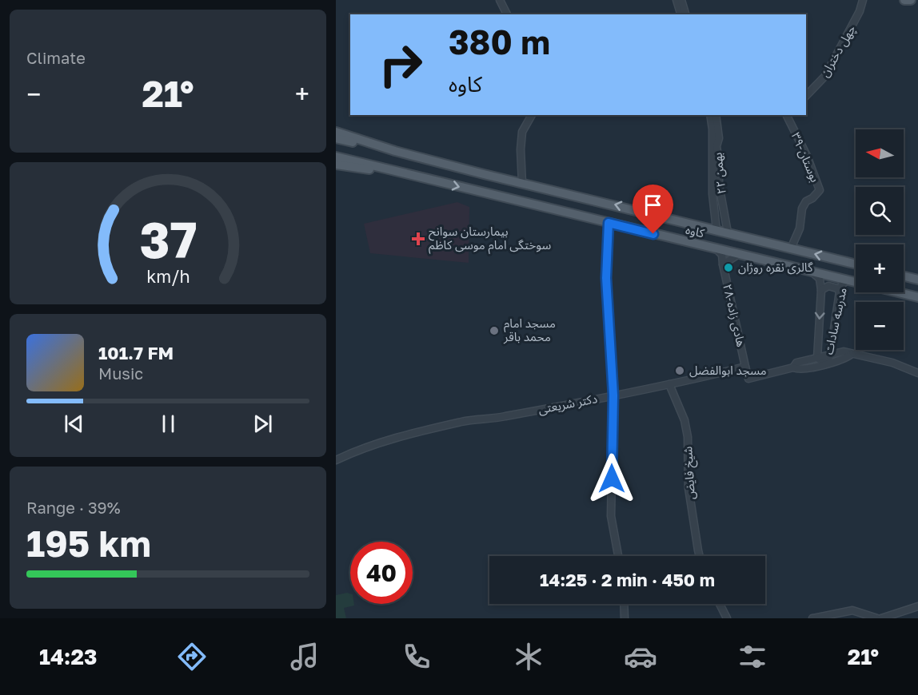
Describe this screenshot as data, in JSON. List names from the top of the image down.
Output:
{
  "streets": {
    "main road": ["کاوه"],
    "street": [
      "چهل دختران",
      "۳۹-بوستان",
      "۲۲ بهمن",
      "۲۸-هادی زاده",
      "مدرسه سادات",
      "دکتر شریعتی",
      "شیخ فایض"
    ]
  },
  "crossings": [
    ["۳۹-بوستان", "کاوه"],
    ["۲۲ بهمن", "کاوه"],
    ["کاوه", "۲۸-هادی زاده"],
    ["کاوه", "مدرسه سادات"],
    ["۲۸-هادی زاده", "دکتر شریعتی"],
    ["دکتر شریعتی", "شیخ فایض"]
  ],
  "places": {
    "health": ["بیمارستان سوانح سوختگی امام موسی کاظم"],
    "other": ["گالری نقره روژان", "مسجد امام محمد باقر", "مسجد ابوالفضل"]
  },
  "north": "left",
  "page": {
    "tile": [
      "Climate",
      ["Range · 39%", "195 km"]
    ],
    "turn": ["380 m", "کاوه"],
    "heat": ["−", "21°", "+"],
    "map_buttons": ["+", "−"],
    "song": ["101.7 FM", "Music"],
    "limit": "40",
    "trip": "14:25 · 2 min · 450 m",
    "tabs": ["14:23", "21°"],
    "gauge": ["37", "km/h"]
  }
}
